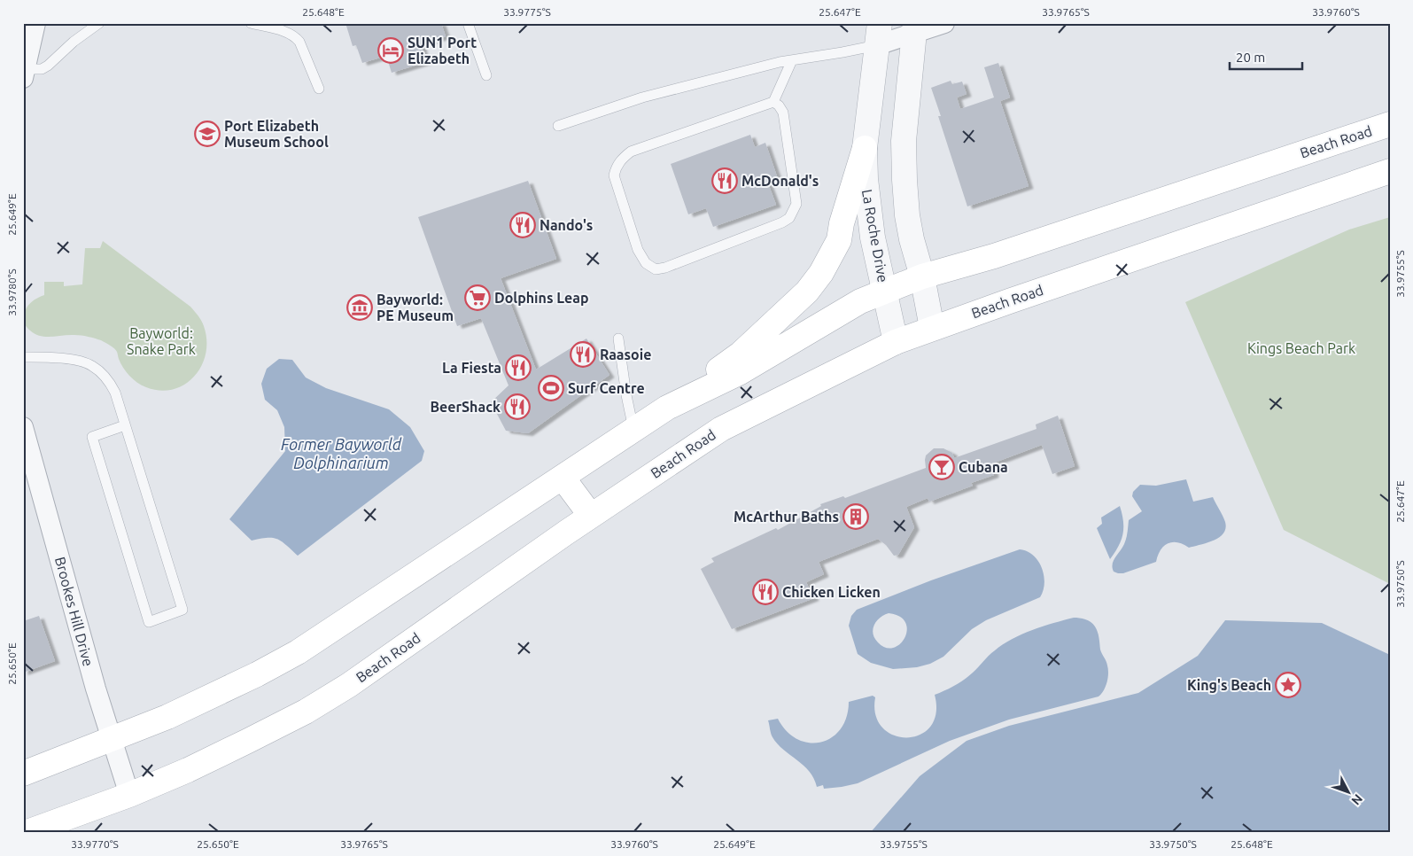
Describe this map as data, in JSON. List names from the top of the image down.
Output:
{
  "streets": {
    "main road": ["Beach Road"],
    "street": ["La Roche Drive", "Brookes Hill Drive"]
  },
  "crossings": [
    ["Beach Road", "La Roche Drive"],
    ["Beach Road", "Brookes Hill Drive"]
  ],
  "water": ["Former Bayworld Dolphinarium"],
  "parks": ["Bayworld: Snake Park", "Kings Beach Park"],
  "places": {
    "hotel": ["SUN1 Port Elizabeth"],
    "school or university": ["Port Elizabeth Museum School"],
    "restaurant": [
      "McDonald's",
      "Nando's",
      "Raasoie",
      "La Fiesta",
      "BeerShack",
      "Chicken Licken"
    ],
    "supermarket": ["Dolphins Leap"],
    "museum": ["Bayworld: PE Museum"],
    "sports": ["Surf Centre"],
    "bar": ["Cubana"],
    "building": ["McArthur Baths"],
    "place": ["King's Beach"]
  },
  "scale_bar": "20 m",
  "north": "bottom right",
  "coordinates": [
    "25.648°E",
    "33.9775°S",
    "25.647°E",
    "33.9765°S",
    "33.9760°S",
    "25.649°E",
    "33.9755°S",
    "33.9780°S",
    "33.9750°S",
    "25.650°E",
    "33.9770°S"
  ]
}
